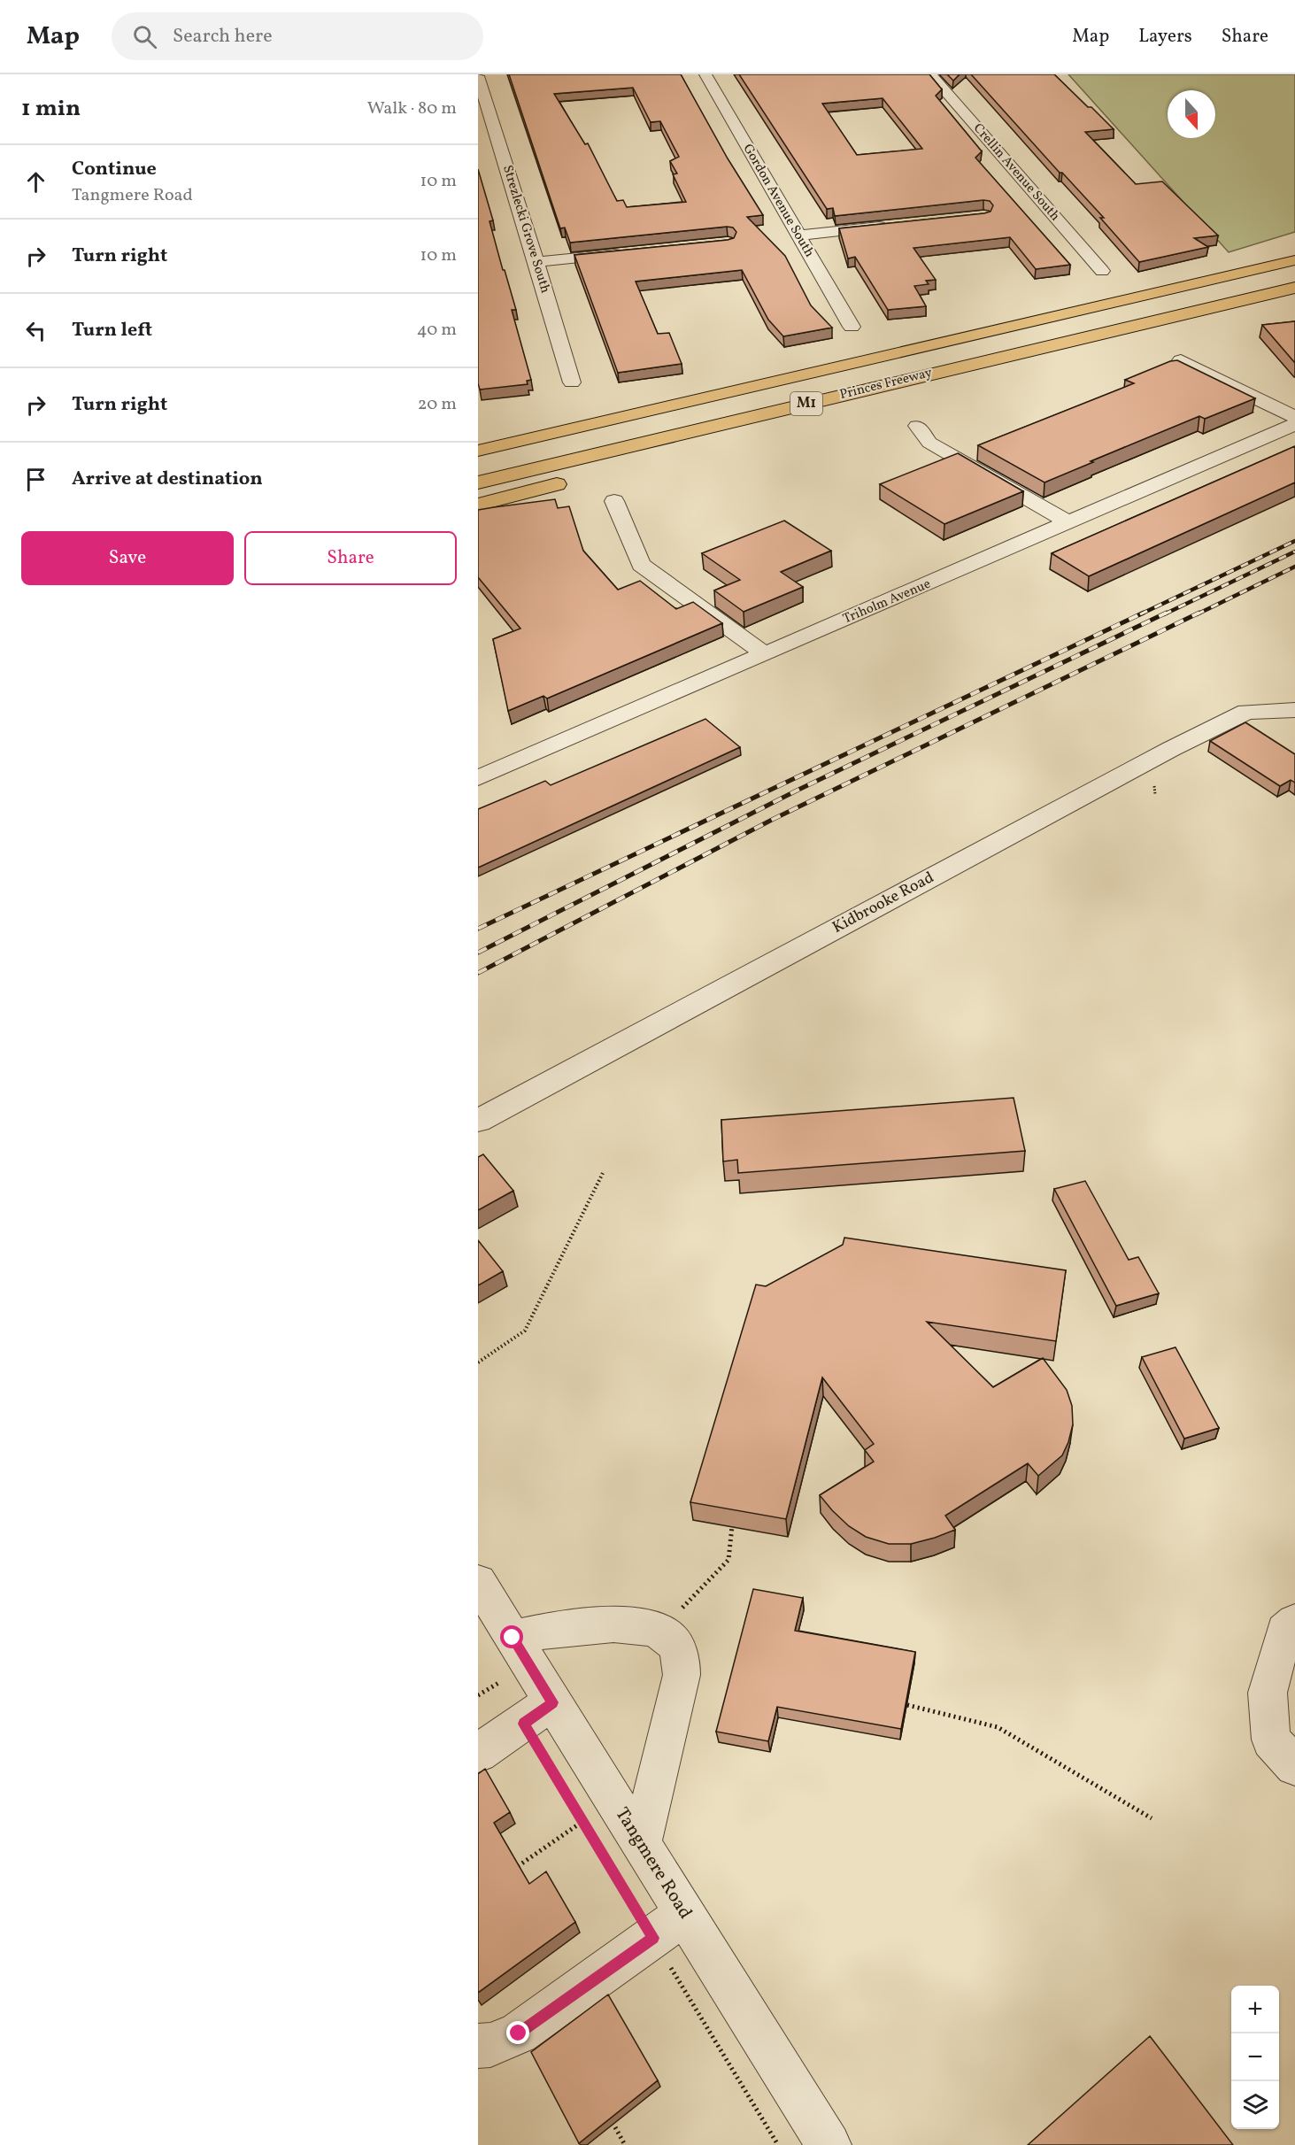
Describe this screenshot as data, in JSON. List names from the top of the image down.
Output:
{
  "streets": {
    "highway": ["Princes Freeway", "M1"],
    "street": [
      "Crellin Avenue South",
      "Gordon Avenue South",
      "Strezlecki Grove South",
      "Triholm Avenue",
      "Kidbrooke Road",
      "Tangmere Road"
    ]
  },
  "north": "bottom",
  "page": {
    "header": "Map",
    "search": "Search here",
    "nav": ["Map", "Layers", "Share"],
    "heading": ["1 min", "Walk · 80 m"],
    "list": [
      ["Continue", "Tangmere Road", "10 m"],
      ["Turn right", "10 m"],
      ["Turn left", "40 m"],
      ["Turn right", "20 m"],
      "Arrive at destination"
    ],
    "buttons": ["Save", "Share"],
    "map_buttons": ["+", "−"]
  }
}
